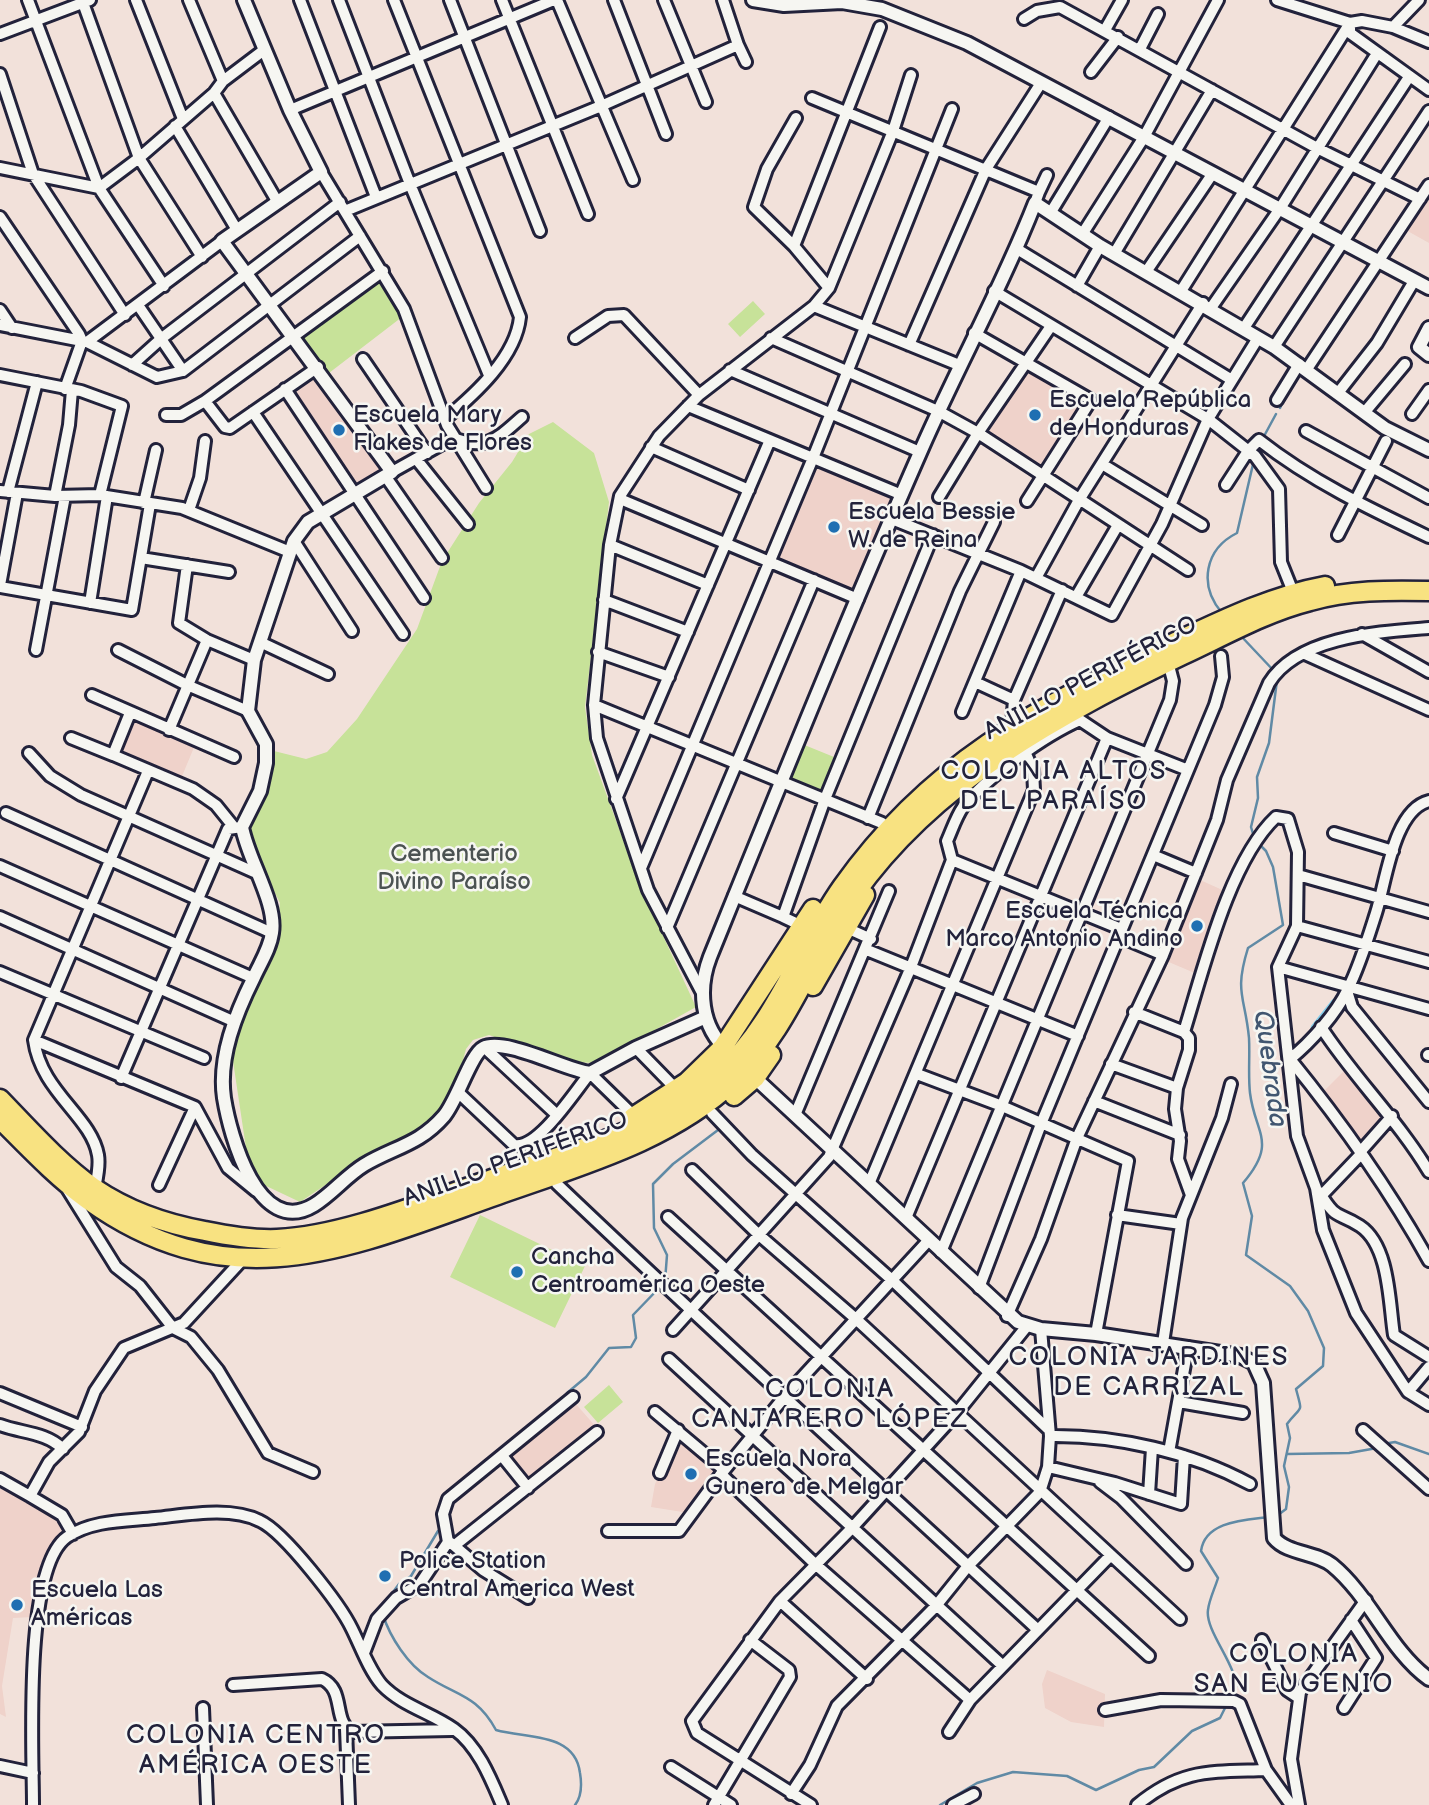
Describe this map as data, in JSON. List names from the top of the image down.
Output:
{
  "streets": {
    "highway": ["ANILLO PERIFÉRICO"]
  },
  "districts": [
    "COLONIA ALTOS DEL PARAÍSO",
    "COLONIA JARDINES DE CARRIZAL",
    "COLONIA CANTARERO LÓPEZ",
    "COLONIA SAN EUGENIO",
    "COLONIA CENTRO AMÉRICA OESTE"
  ],
  "water": ["Quebrada"],
  "parks": ["Cementerio Divino Paraíso"],
  "places": [
    "Escuela República de Honduras",
    "Escuela Mary Flakes de Flores",
    "Escuela Bessie W. de Reina",
    "Escuela Técnica Marco Antonio Andino",
    "Cancha Centroamérica Oeste",
    "Escuela Nora Gunera de Melgar",
    "Police Station Central America West",
    "Escuela Las Américas"
  ]
}
